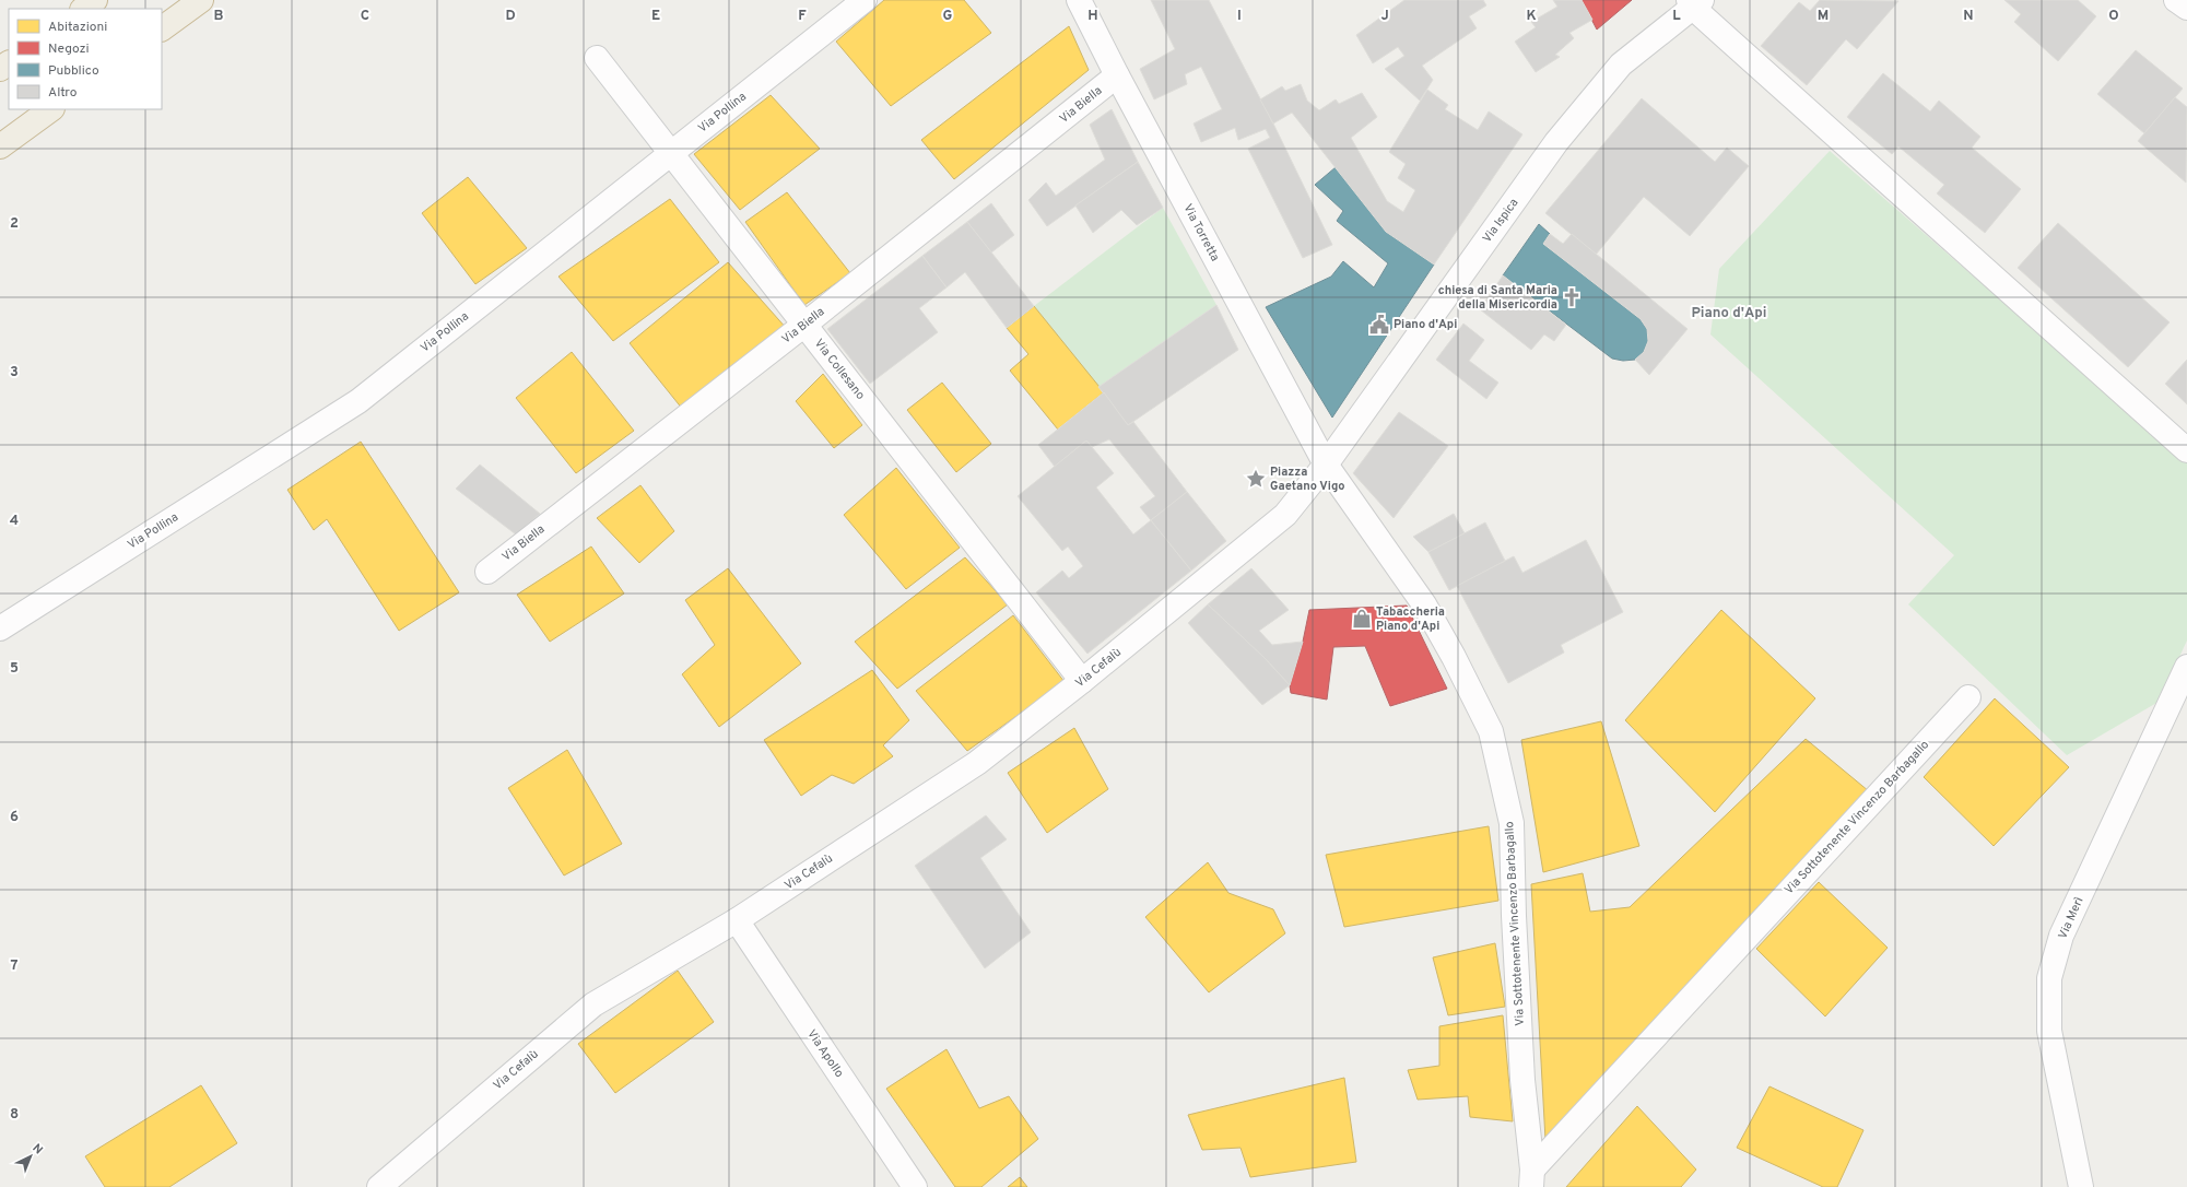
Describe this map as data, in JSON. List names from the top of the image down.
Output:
{
  "streets": {
    "street": [
      "Via Biella",
      "Via Pollina",
      "Via Ispica",
      "Via Torretta",
      "Via Collesano",
      "Via Cefalù",
      "Via Sottotenente Vincenzo Barbagallo",
      "Via Merì",
      "Via Apollo"
    ]
  },
  "crossings": [
    ["Via Biella", "Via Torretta"],
    ["Via Biella", "Via Collesano"],
    ["Via Pollina", "Via Collesano"],
    ["Via Ispica", "Via Torretta"],
    ["Via Ispica", "Via Cefalù"],
    ["Via Ispica", "Via Sottotenente Vincenzo Barbagallo"],
    ["Via Torretta", "Via Sottotenente Vincenzo Barbagallo"],
    ["Via Collesano", "Via Cefalù"],
    ["Via Cefalù", "Via Apollo"]
  ],
  "districts": ["Piano d'Api"],
  "places": {
    "church": ["chiesa di Santa Maria della Misericordia"],
    "public building": ["Piano d'Api"],
    "place": ["Piazza Gaetano Vigo"],
    "shop": ["Tabaccheria Piano d'Api"]
  },
  "legend": [
    "Abitazioni",
    "Negozi",
    "Pubblico",
    "Altro"
  ],
  "north": "top right",
  "grid": {
    "columns": [
      "B",
      "C",
      "D",
      "E",
      "F",
      "G",
      "H",
      "I",
      "J",
      "K",
      "L",
      "M",
      "N",
      "O"
    ],
    "rows": [
      "2",
      "3",
      "4",
      "5",
      "6",
      "7",
      "8"
    ]
  }
}
